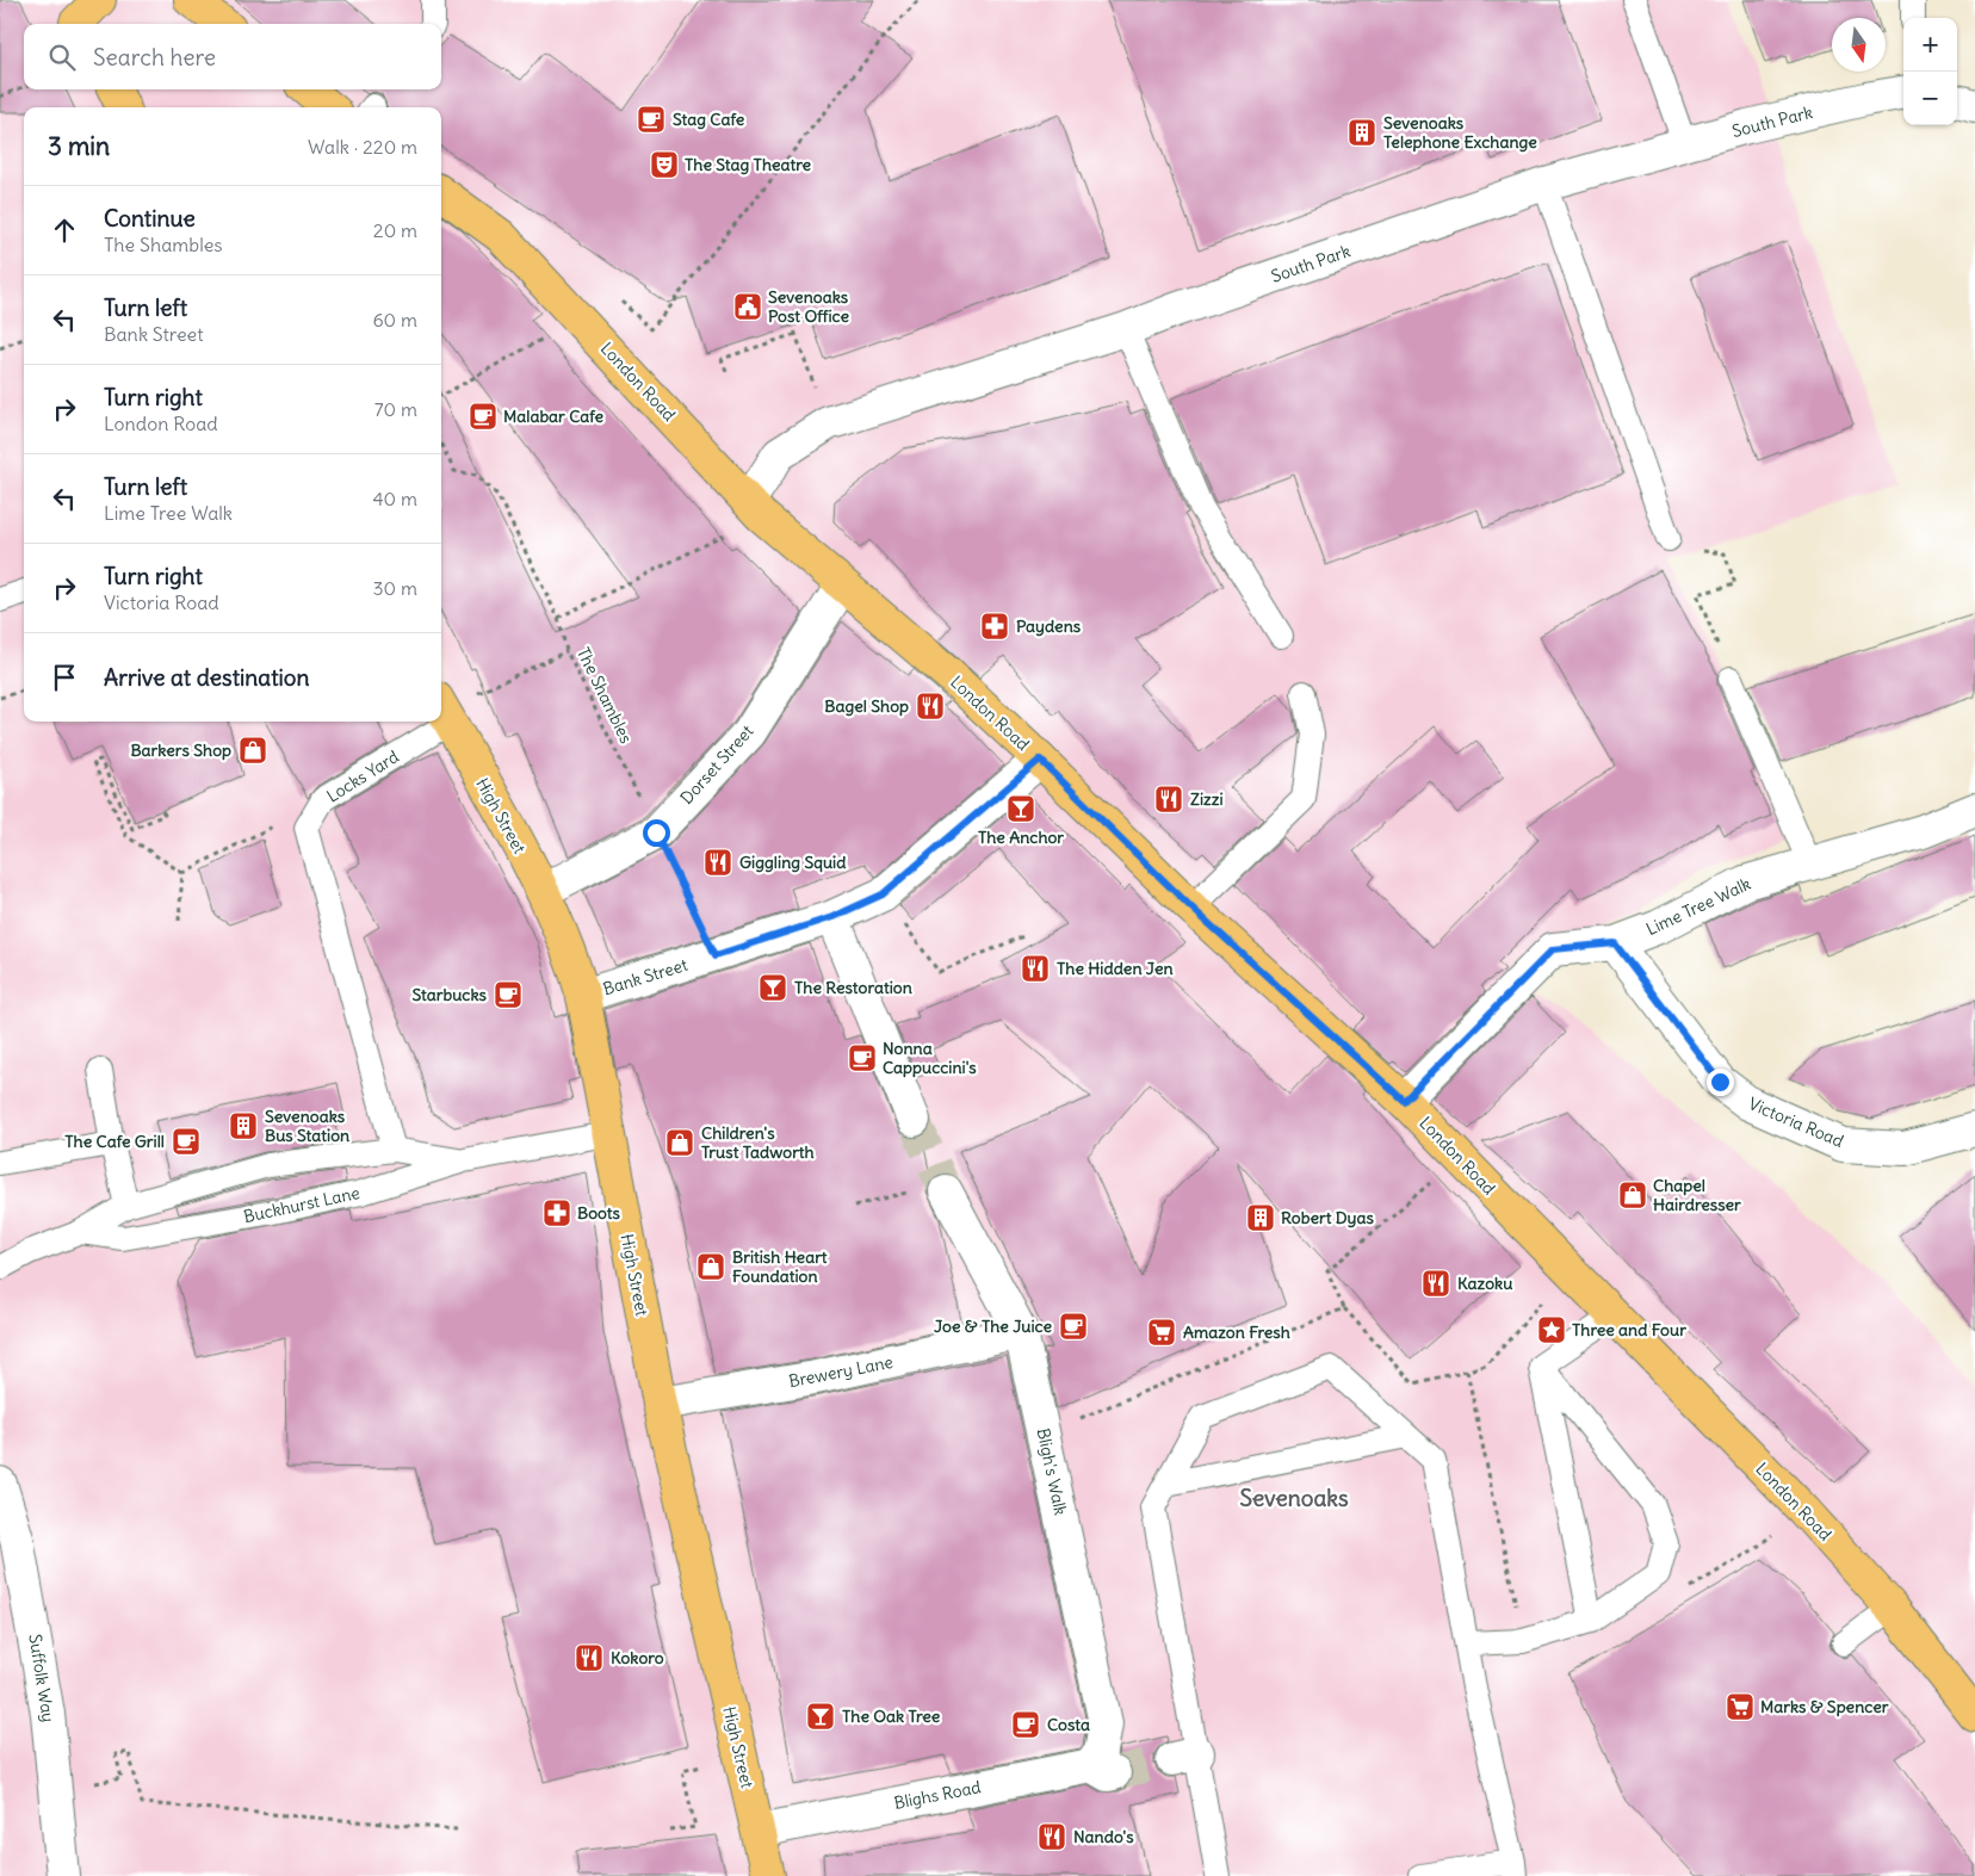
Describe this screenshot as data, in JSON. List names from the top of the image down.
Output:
{
  "streets": {
    "main road": ["London Road", "High Street"],
    "street": [
      "South Park",
      "Dorset Street",
      "Lime Tree Walk",
      "Bank Street",
      "Victoria Road",
      "Brewery Lane",
      "Bligh's Walk",
      "Suffolk Way",
      "Blighs Road"
    ],
    "lane": ["Locks Yard", "Buckhurst Lane"],
    "path": ["The Shambles"]
  },
  "crossings": [
    ["South Park", "London Road"],
    ["London Road", "Dorset Street"],
    ["London Road", "Lime Tree Walk"],
    ["London Road", "Bank Street"],
    ["The Shambles", "Dorset Street"],
    ["The Shambles", "Bank Street"],
    ["Dorset Street", "High Street"],
    ["High Street", "Bank Street"],
    ["High Street", "Buckhurst Lane"],
    ["High Street", "Brewery Lane"],
    ["High Street", "Blighs Road"],
    ["Lime Tree Walk", "Victoria Road"],
    ["Brewery Lane", "Bligh's Walk"],
    ["Bligh's Walk", "Blighs Road"]
  ],
  "districts": ["Sevenoaks"],
  "places": {
    "cafe": [
      "Stag Cafe",
      "Malabar Cafe",
      "Starbucks",
      "Nonna Cappuccini's",
      "The Cafe Grill",
      "Joe & The Juice",
      "Costa"
    ],
    "building": ["Sevenoaks Telephone Exchange", "Sevenoaks Bus Station", "Robert Dyas"],
    "theatre": ["The Stag Theatre"],
    "public building": ["Sevenoaks Post Office"],
    "pharmacy": ["Paydens", "Boots"],
    "restaurant": [
      "Bagel Shop",
      "Zizzi",
      "Giggling Squid",
      "The Hidden Jen",
      "Kazoku",
      "Kokoro",
      "Nando's"
    ],
    "shop": [
      "Barkers Shop",
      "Children's Trust Tadworth",
      "Chapel Hairdresser",
      "British Heart Foundation"
    ],
    "bar": ["The Anchor", "The Restoration", "The Oak Tree"],
    "place": ["Three and Four"],
    "supermarket": ["Amazon Fresh", "Marks & Spencer"]
  },
  "north": "bottom",
  "page": {
    "map_buttons": ["+", "−"],
    "search": "Search here",
    "heading": ["3 min", "Walk · 220 m"],
    "list": [
      ["Continue", "The Shambles", "20 m"],
      ["Turn left", "Bank Street", "60 m"],
      ["Turn right", "London Road", "70 m"],
      ["Turn left", "Lime Tree Walk", "40 m"],
      ["Turn right", "Victoria Road", "30 m"],
      "Arrive at destination"
    ]
  }
}
